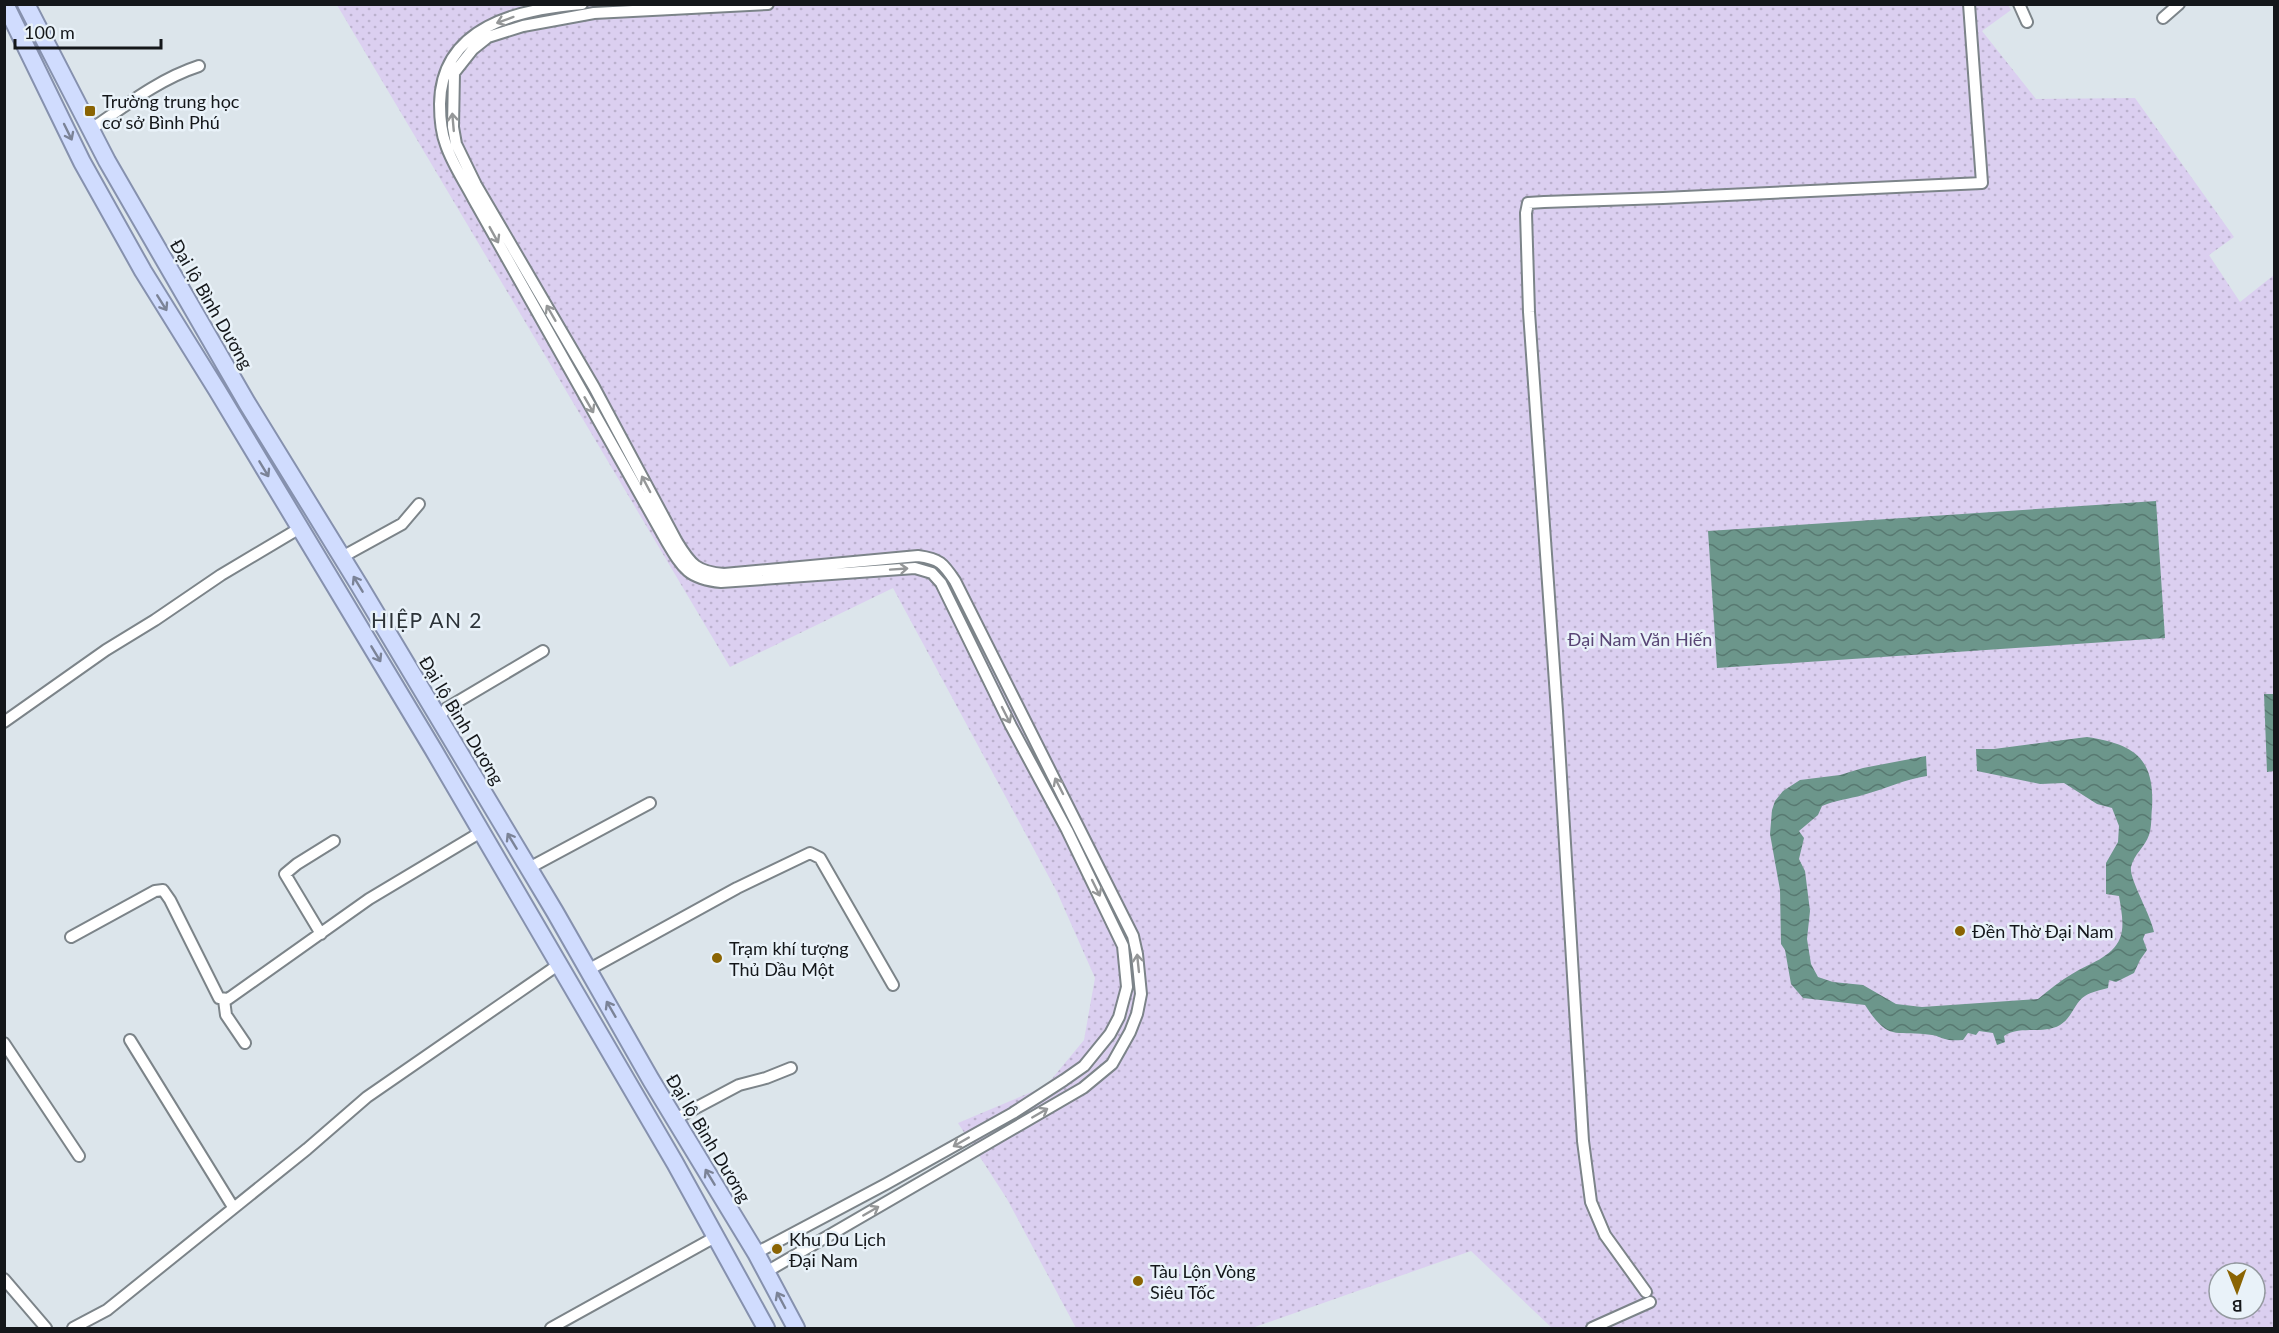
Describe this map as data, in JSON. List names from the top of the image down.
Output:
{
  "streets": {
    "highway": ["Đại lộ Bình Dương"]
  },
  "districts": ["HIỆP AN 2"],
  "parks": ["Đại Nam Văn Hiến"],
  "places": {
    "transit": ["Trường trung học cơ sở Bình Phú"],
    "other": [
      "Đền Thờ Đại Nam",
      "Trạm khí tượng Thủ Dầu Một",
      "Khu Du Lịch Đại Nam",
      "Tàu Lộn Vòng Siêu Tốc"
    ]
  },
  "scale_bar": "100 m",
  "north": "bottom"
}
